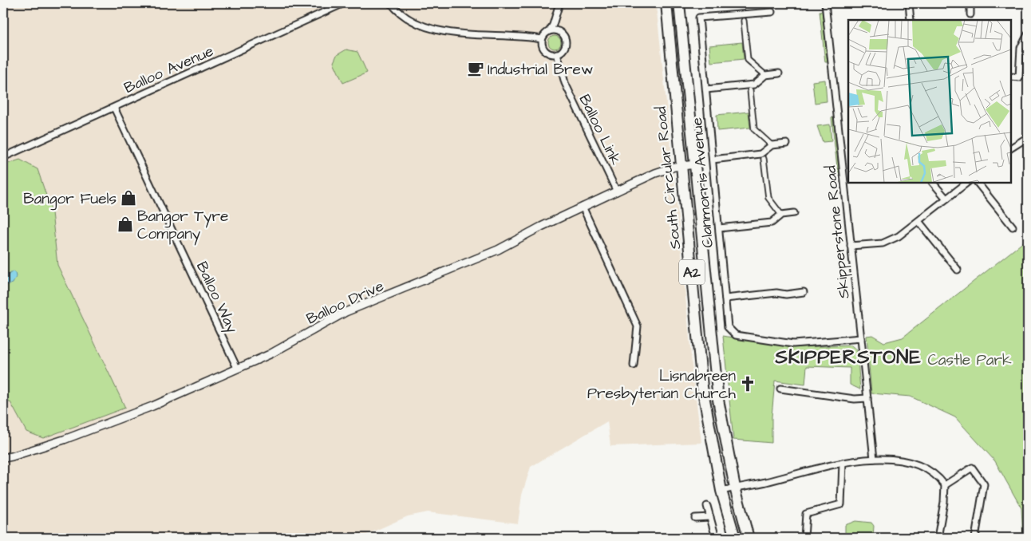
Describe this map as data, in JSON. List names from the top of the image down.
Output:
{
  "streets": {
    "highway": ["South Circular Road", "A2"],
    "street": [
      "Balloo Avenue",
      "Balloo Link",
      "Clanmorris Avenue",
      "Skipperstone Road",
      "Balloo Way",
      "Balloo Drive"
    ]
  },
  "crossings": [
    ["Balloo Avenue", "Balloo Way"],
    ["Balloo Link", "Balloo Drive"],
    ["South Circular Road", "Balloo Drive"],
    ["Clanmorris Avenue", "Skipperstone Road"],
    ["Balloo Way", "Balloo Drive"]
  ],
  "districts": ["SKIPPERSTONE"],
  "parks": ["Castle Park"],
  "places": {
    "cafe": ["Industrial Brew"],
    "shop": ["Bangor Fuels", "Bangor Tyre Company"],
    "church": ["Lisnabreen Presbyterian Church"]
  }
}
